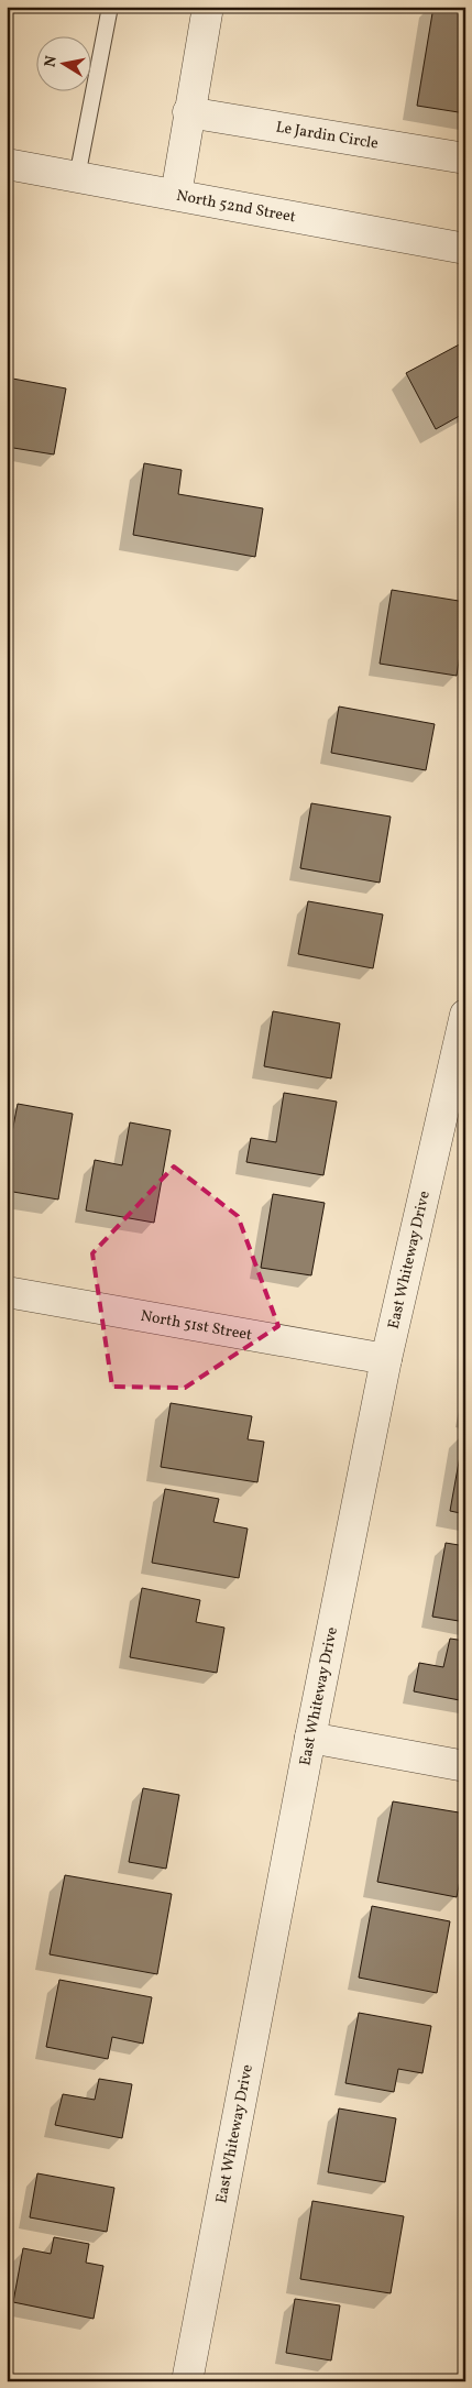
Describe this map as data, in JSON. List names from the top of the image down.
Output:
{
  "streets": {
    "street": [
      "Le Jardin Circle",
      "North 52nd Street",
      "East Whiteway Drive",
      "North 51st Street"
    ]
  },
  "crossings": [
    ["East Whiteway Drive", "North 51st Street"]
  ],
  "north": "left"
}
